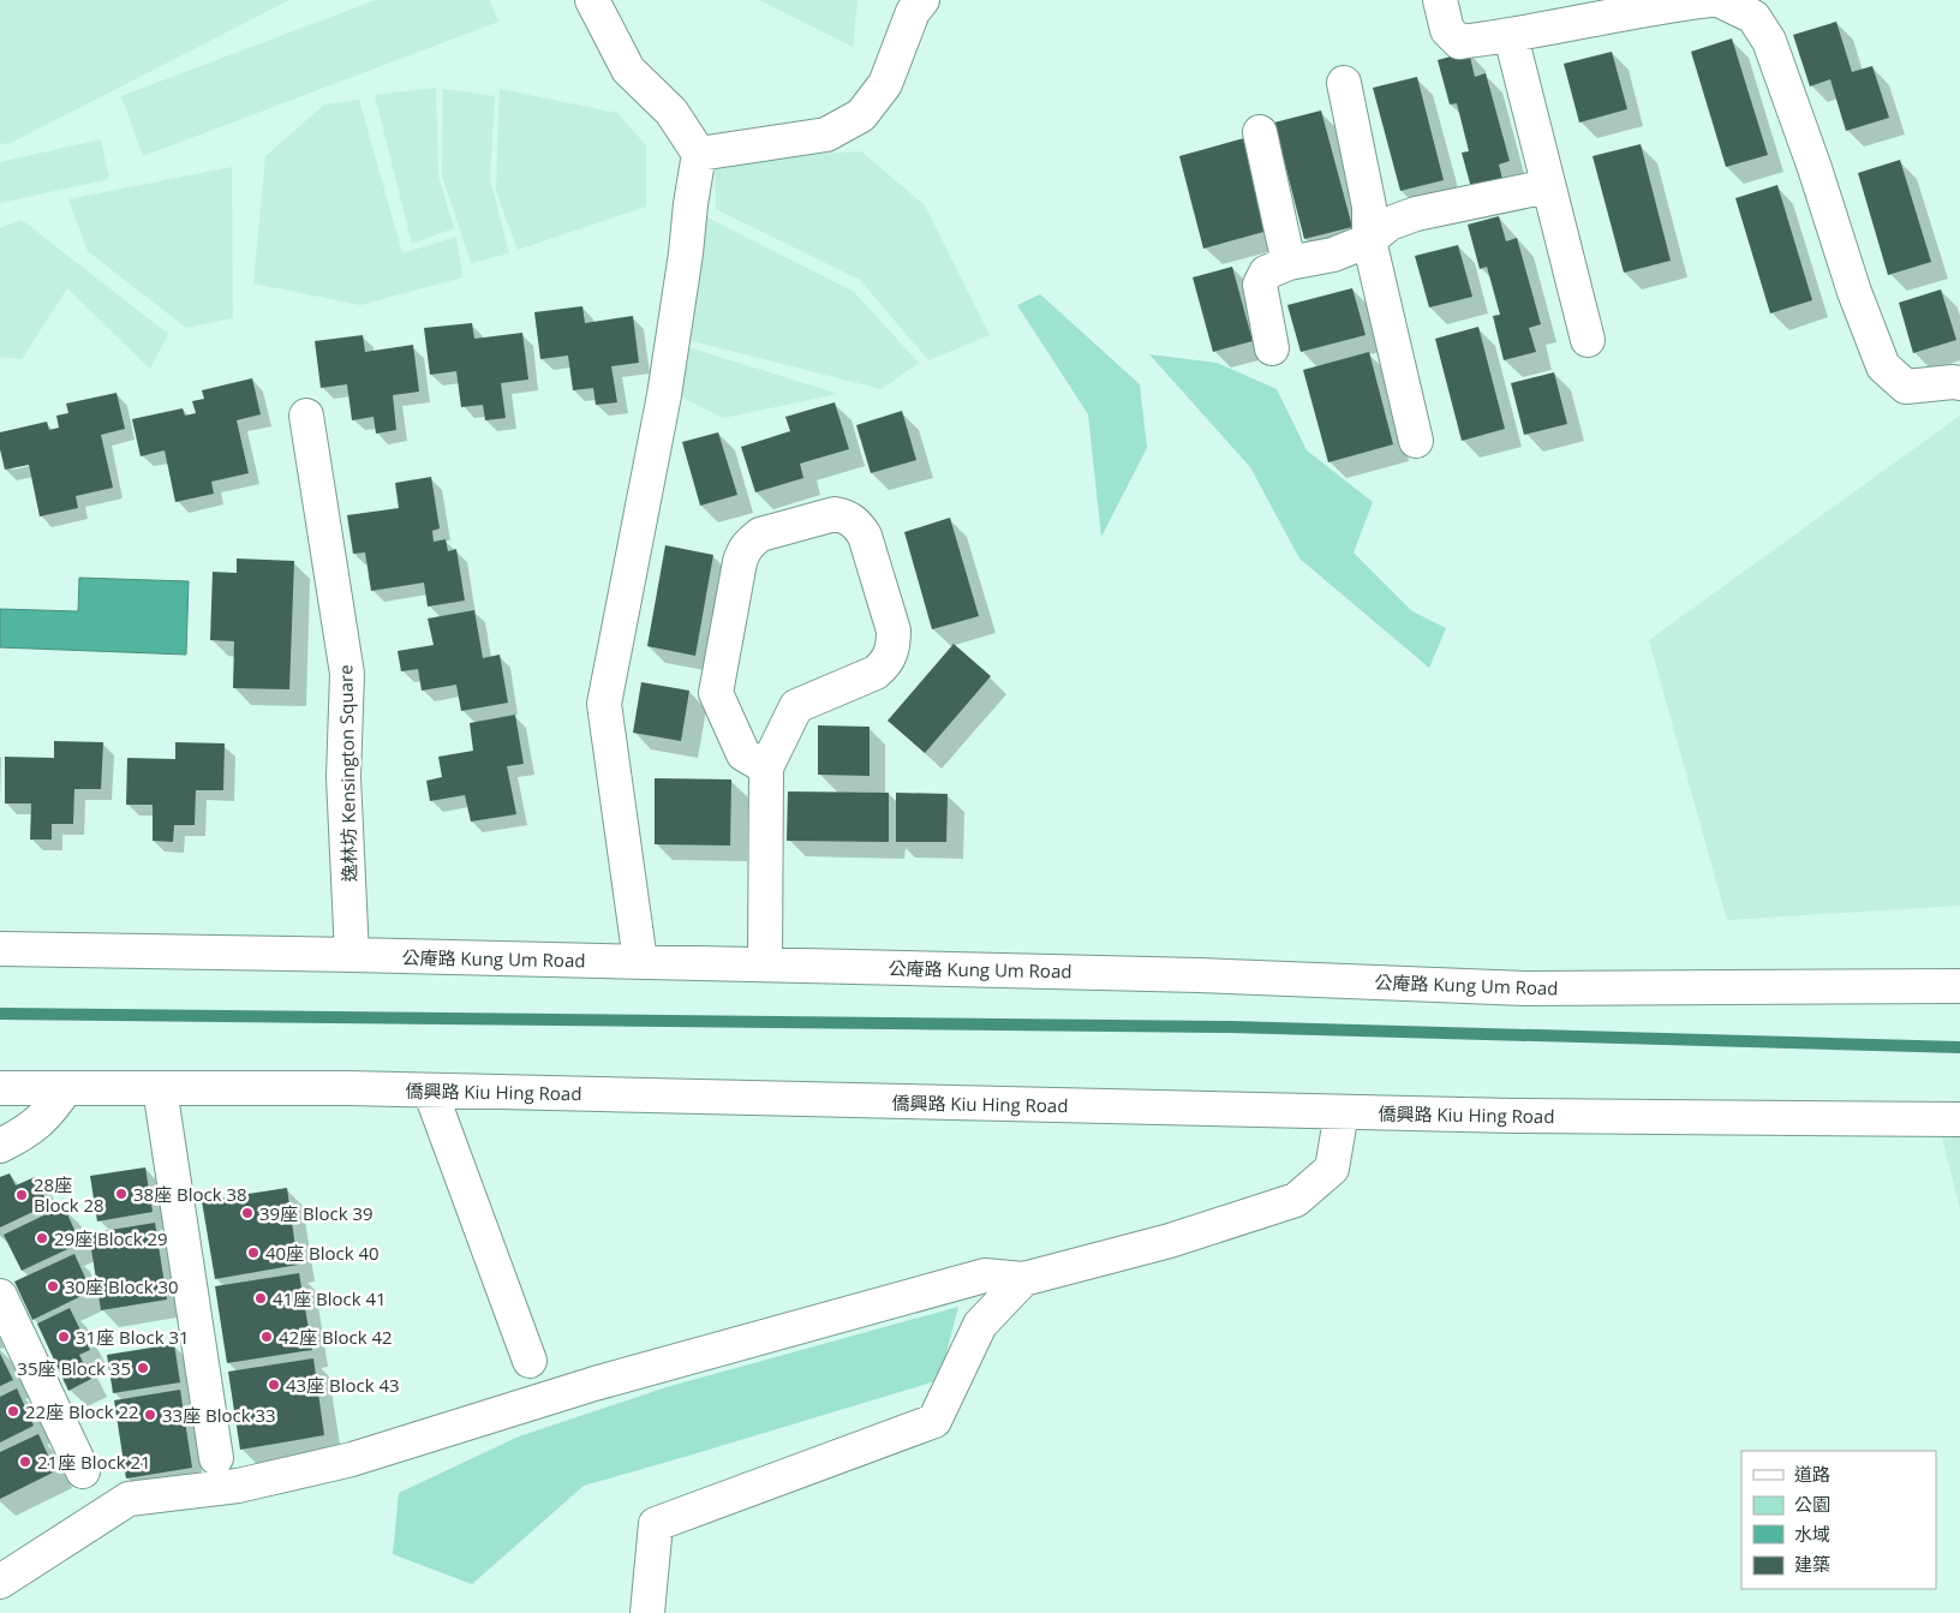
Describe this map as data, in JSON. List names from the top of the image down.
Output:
{
  "streets": {
    "street": ["逸林坊 Kensington Square", "公庵路 Kung Um Road", "僑興路 Kiu Hing Road"]
  },
  "crossings": [
    ["逸林坊 Kensington Square", "公庵路 Kung Um Road"]
  ],
  "places": [
    "38座 Block 38",
    "28座 Block 28",
    "39座 Block 39",
    "29座 Block 29",
    "40座 Block 40",
    "30座 Block 30",
    "41座 Block 41",
    "31座 Block 31",
    "42座 Block 42",
    "35座 Block 35",
    "43座 Block 43",
    "22座 Block 22",
    "33座 Block 33",
    "21座 Block 21"
  ],
  "legend": [
    "道路",
    "公園",
    "水域",
    "建築"
  ]
}
